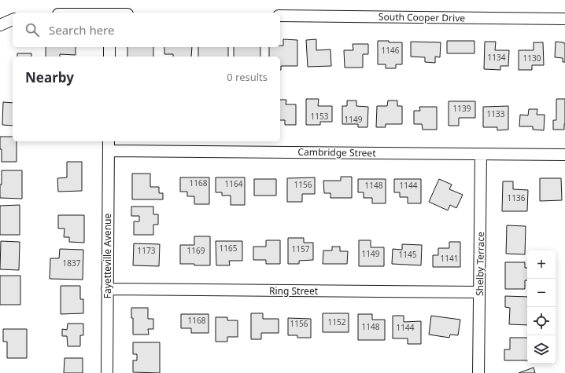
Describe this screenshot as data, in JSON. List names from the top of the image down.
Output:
{
  "streets": {
    "street": [
      "South Cooper Drive",
      "Cambridge Street",
      "Fayetteville Avenue",
      "Shelby Terrace",
      "Ring Street"
    ]
  },
  "crossings": [
    ["Cambridge Street", "Fayetteville Avenue"],
    ["Cambridge Street", "Shelby Terrace"],
    ["Fayetteville Avenue", "Ring Street"],
    ["Shelby Terrace", "Ring Street"]
  ],
  "house_numbers": [
    "1146",
    "1134",
    "1130",
    "1139",
    "1133",
    "1153",
    "1149",
    "1168",
    "1164",
    "1156",
    "1148",
    "1144",
    "1136",
    "1165",
    "1157",
    "1173",
    "1169",
    "1149",
    "1145",
    "1141",
    "1837",
    "1168",
    "1152",
    "1156",
    "1148",
    "1144"
  ],
  "page": {
    "search": "Search here",
    "heading": ["Nearby", "0 results"],
    "map_buttons": ["+", "−"]
  }
}
